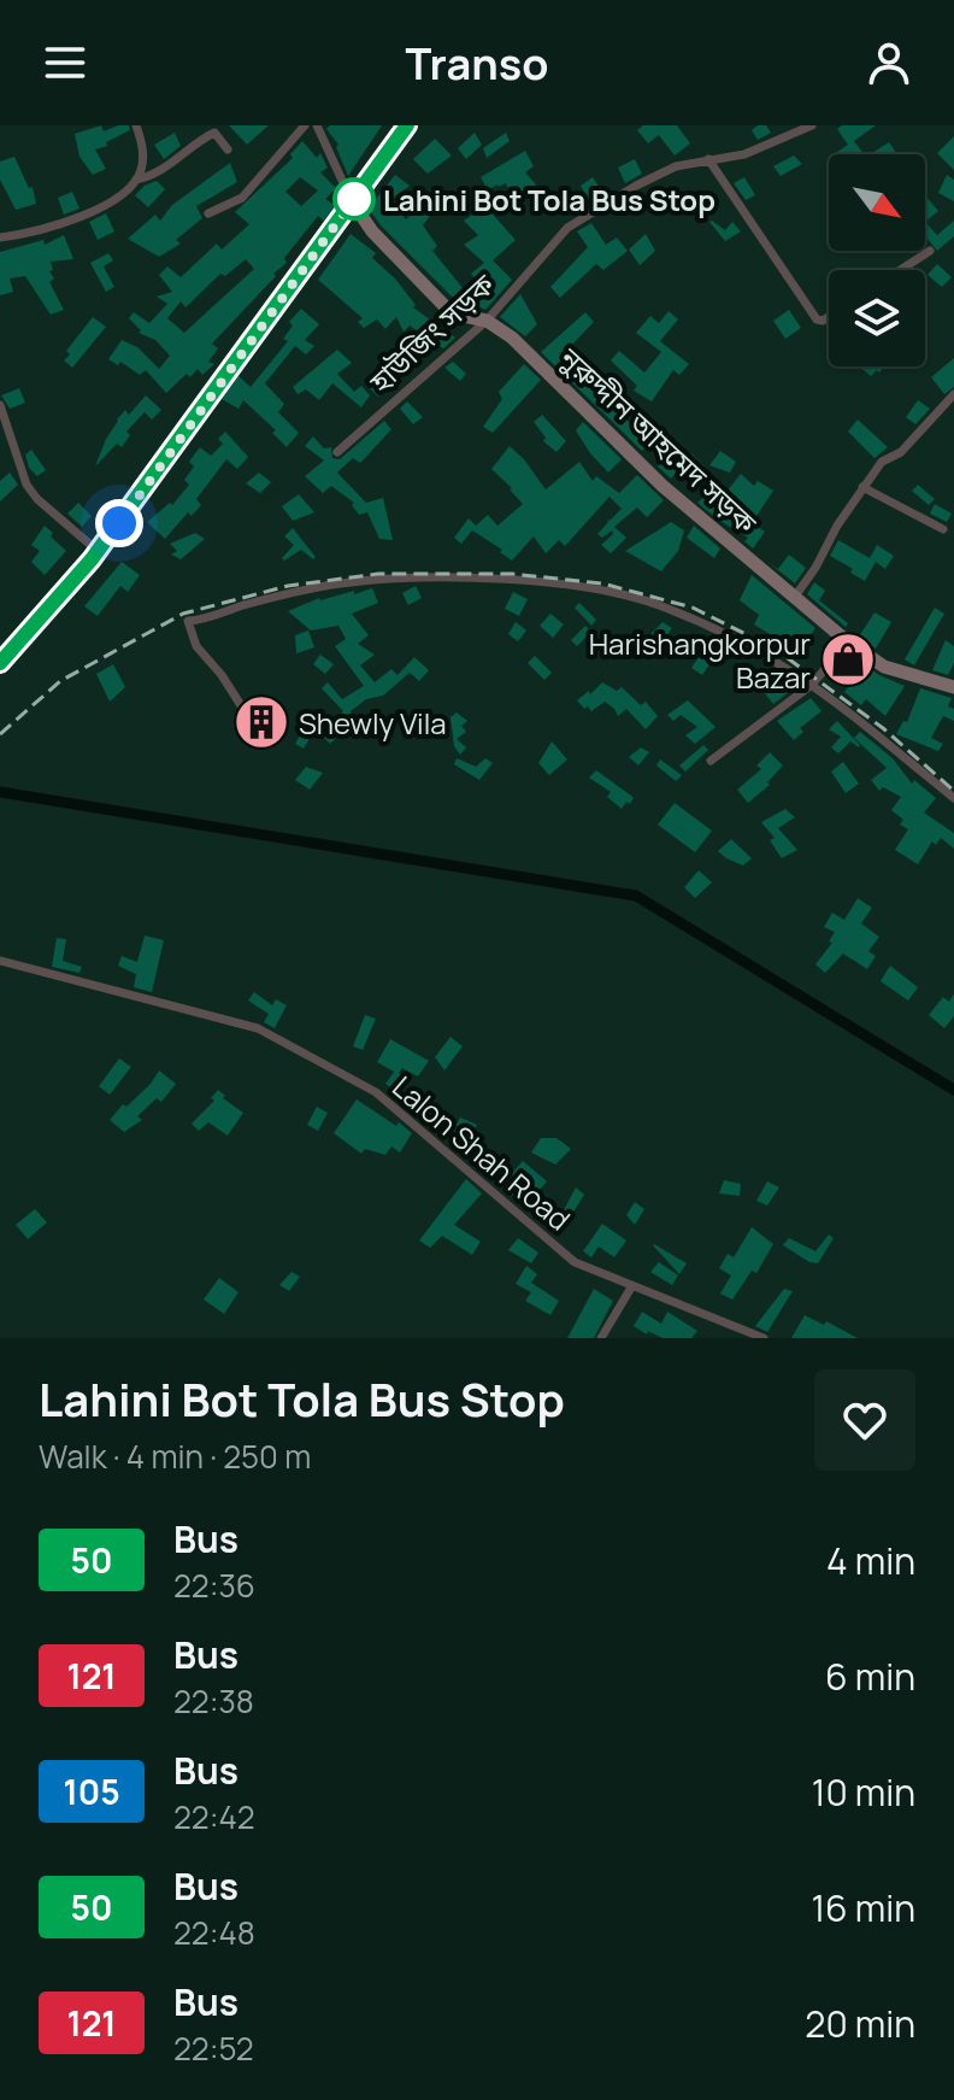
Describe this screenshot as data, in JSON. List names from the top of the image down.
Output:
{
  "streets": {
    "main road": ["নুরুদ্দীন আহমেদ সড়ক"],
    "street": ["হাউজিং সড়ক", "Lalon Shah Road"]
  },
  "crossings": [
    ["হাউজিং সড়ক", "নুরুদ্দীন আহমেদ সড়ক"]
  ],
  "places": {
    "other": ["Lahini Bot Tola Bus Stop"],
    "shop": ["Harishangkorpur Bazar"],
    "building": ["Shewly Vila"]
  },
  "lines": ["bus line 50"],
  "north": "bottom right",
  "page": {
    "header": "Transo",
    "heading": ["Lahini Bot Tola Bus Stop", "Walk · 4 min · 250 m"],
    "list": [
      {
        "mark": "50",
        "name": "Bus",
        "note": "22:36",
        "value": "4 min"
      },
      {
        "mark": "121",
        "name": "Bus",
        "note": "22:38",
        "value": "6 min"
      },
      {
        "mark": "105",
        "name": "Bus",
        "note": "22:42",
        "value": "10 min"
      },
      {
        "mark": "50",
        "name": "Bus",
        "note": "22:48",
        "value": "16 min"
      },
      {
        "mark": "121",
        "name": "Bus",
        "note": "22:52",
        "value": "20 min"
      }
    ]
  }
}
